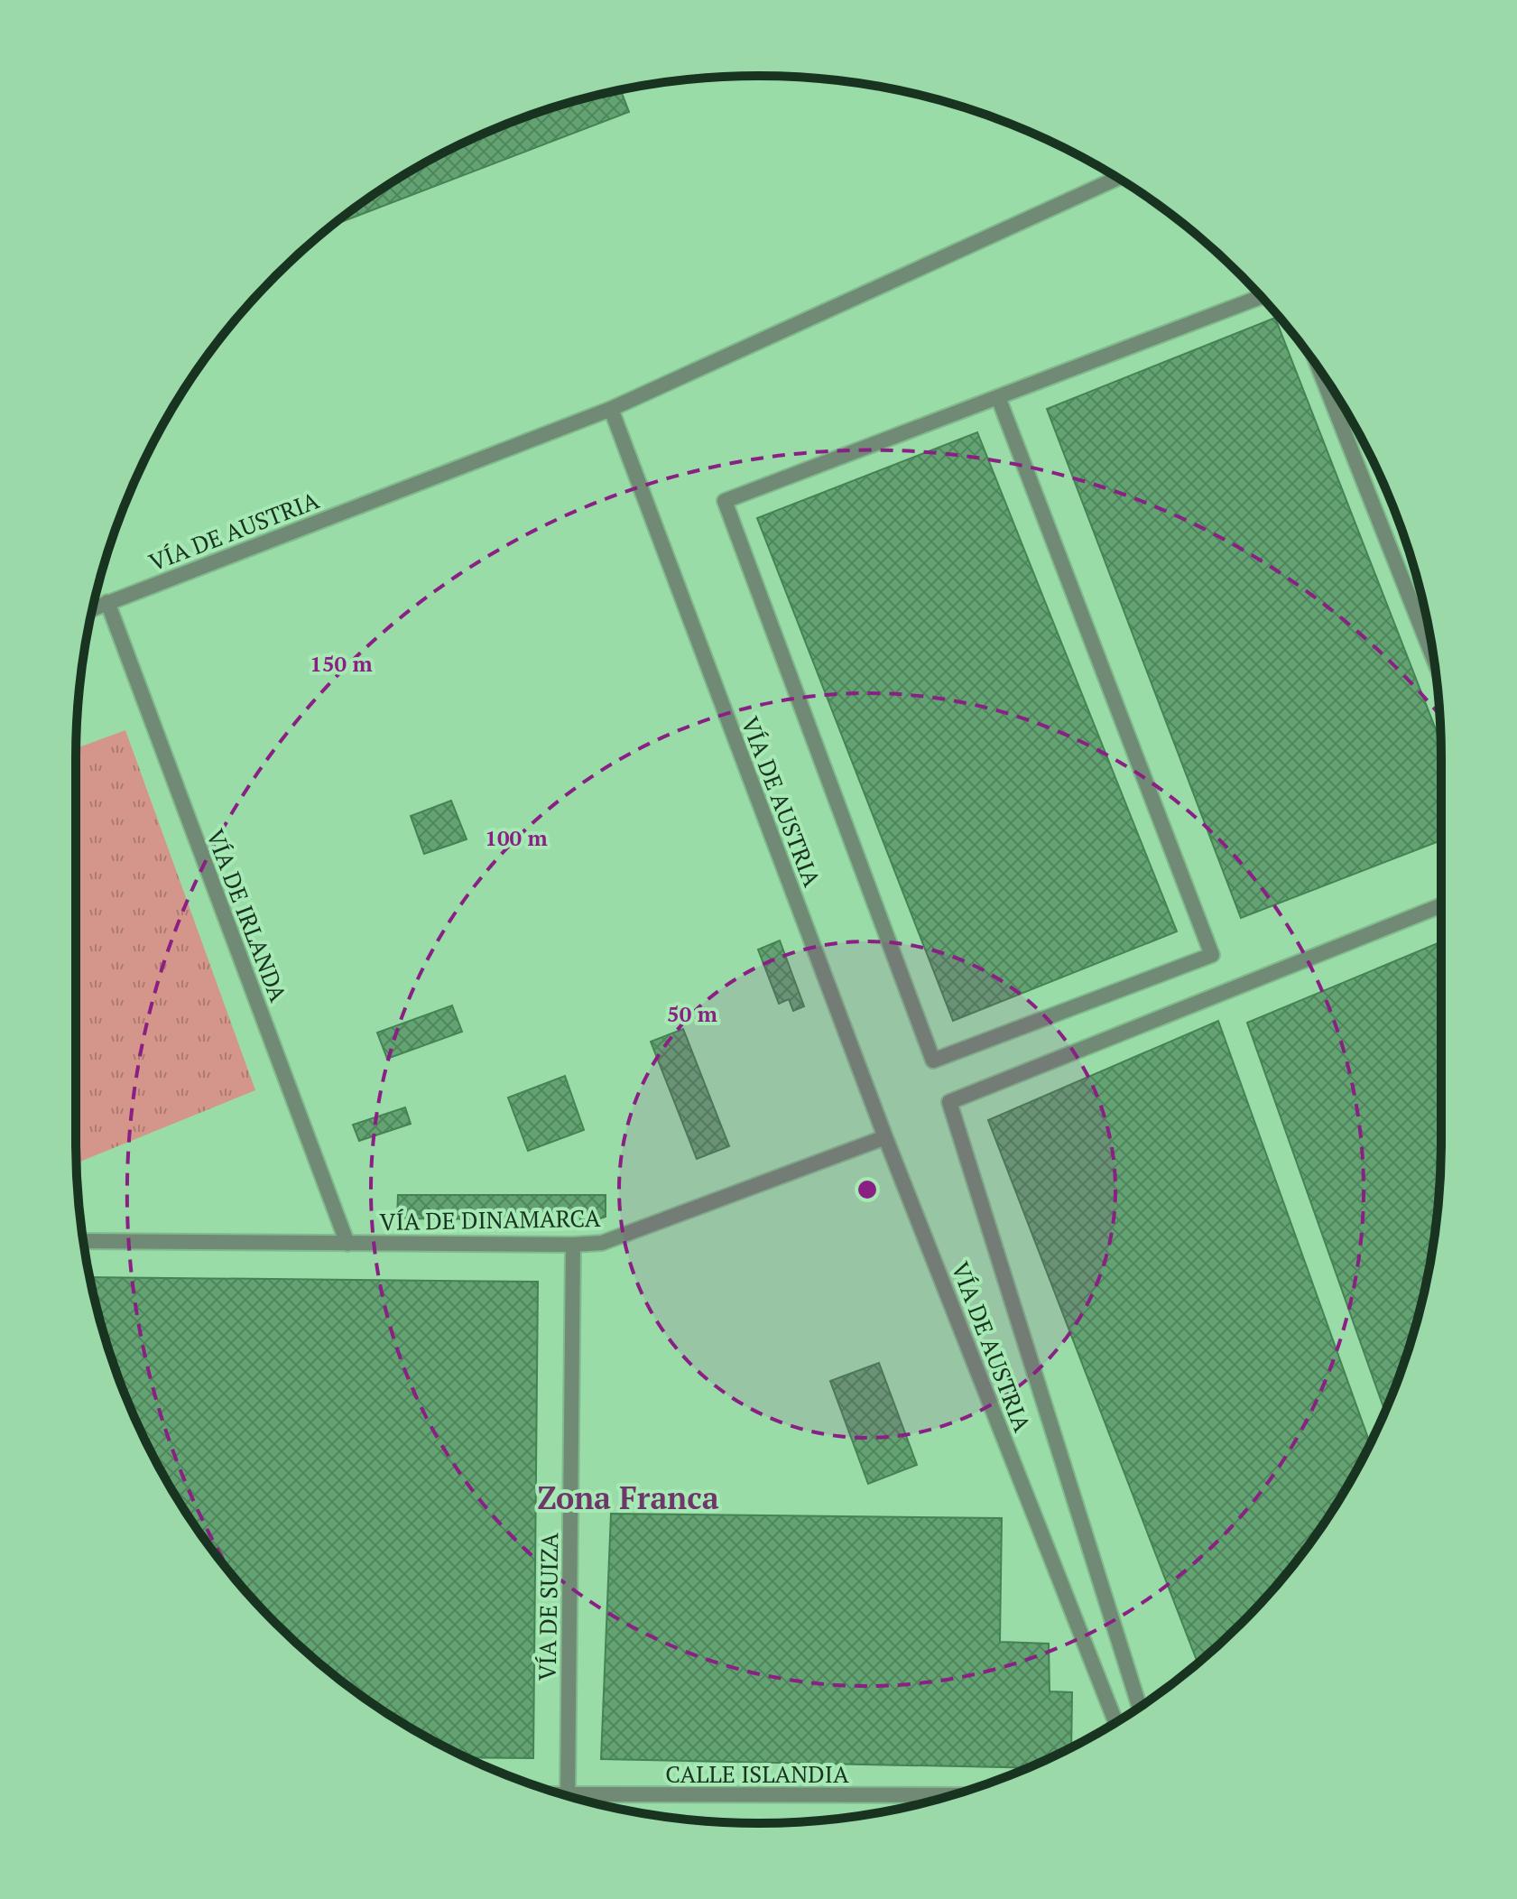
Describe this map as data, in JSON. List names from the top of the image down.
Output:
{
  "streets": {
    "lane": [
      "VÍA DE AUSTRIA",
      "VÍA DE IRLANDA",
      "VÍA DE DINAMARCA",
      "VÍA DE SUIZA",
      "CALLE ISLANDIA"
    ]
  },
  "crossings": [
    ["VÍA DE AUSTRIA", "VÍA DE IRLANDA"],
    ["VÍA DE AUSTRIA", "VÍA DE DINAMARCA"],
    ["VÍA DE IRLANDA", "VÍA DE DINAMARCA"],
    ["VÍA DE DINAMARCA", "VÍA DE SUIZA"],
    ["VÍA DE SUIZA", "CALLE ISLANDIA"]
  ],
  "districts": ["Zona Franca"],
  "rings": ["150 m", "100 m", "50 m"]
}
